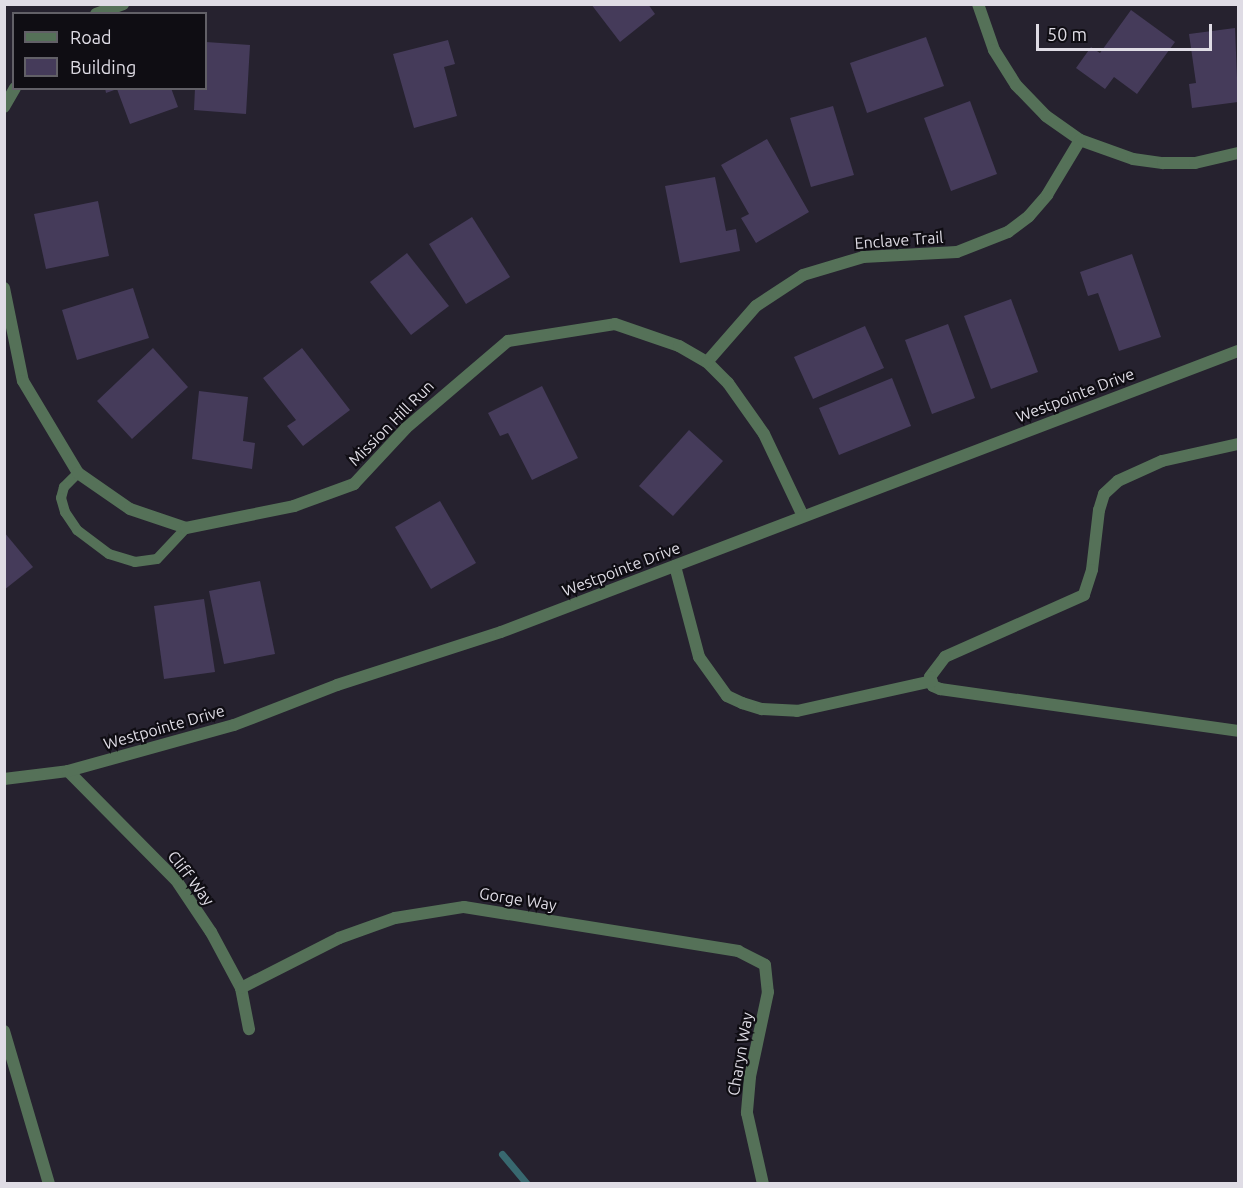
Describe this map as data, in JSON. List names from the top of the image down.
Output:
{
  "streets": {
    "street": [
      "Enclave Trail",
      "Westpointe Drive",
      "Mission Hill Run",
      "Cliff Way",
      "Gorge Way",
      "Charyn Way"
    ]
  },
  "crossings": [
    ["Enclave Trail", "Mission Hill Run"],
    ["Westpointe Drive", "Mission Hill Run"],
    ["Westpointe Drive", "Cliff Way"],
    ["Cliff Way", "Gorge Way"],
    ["Gorge Way", "Charyn Way"]
  ],
  "legend": ["Road", "Building"],
  "scale_bar": "50 m"
}
